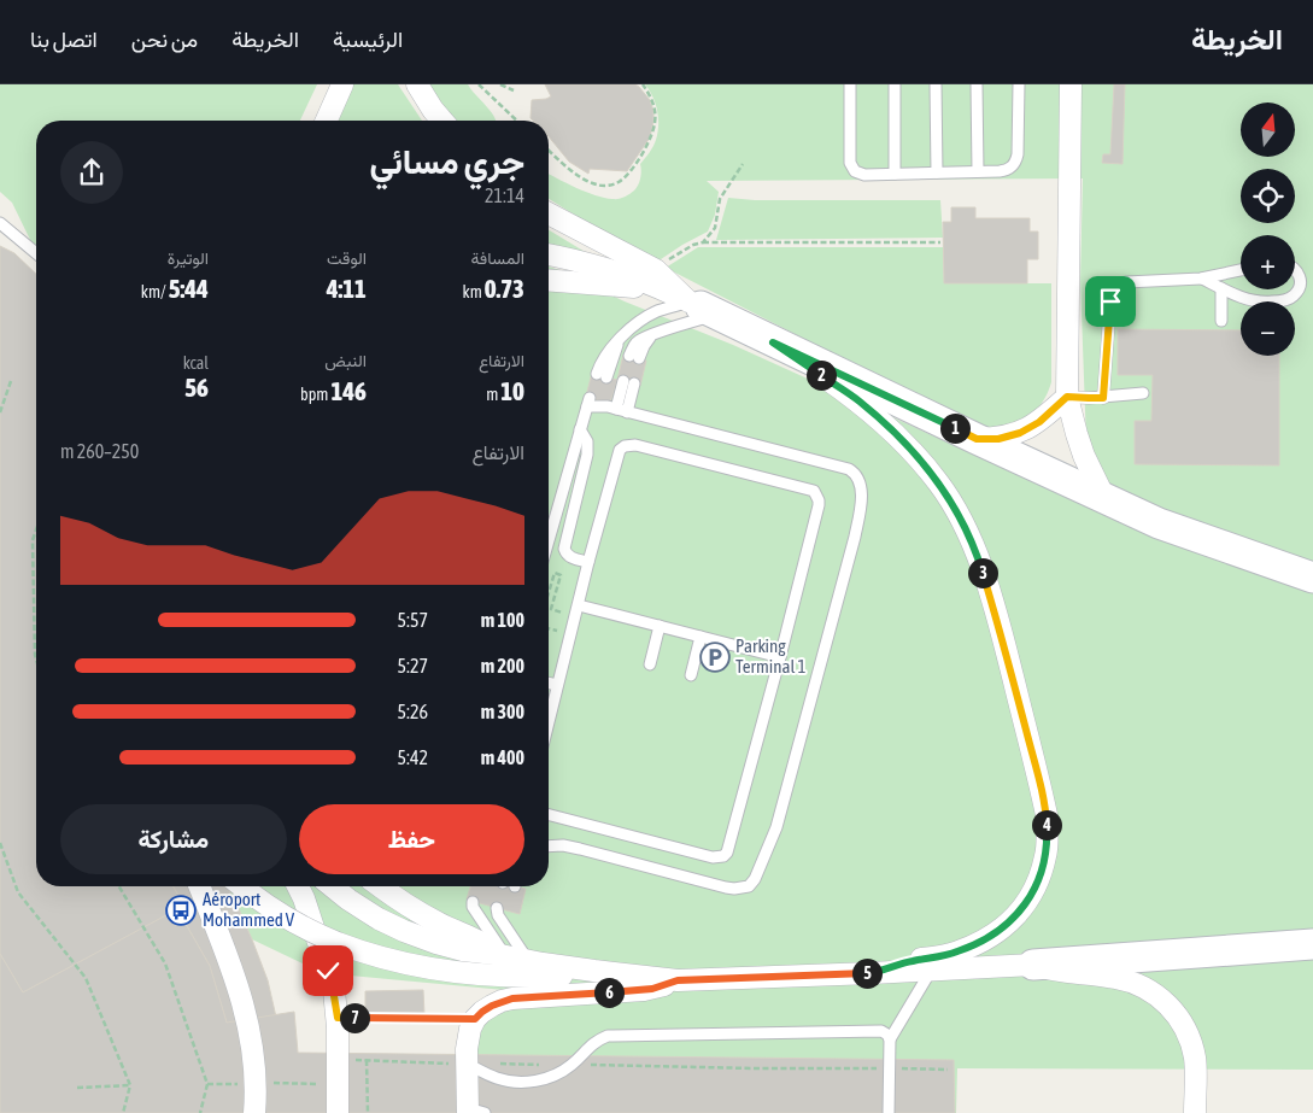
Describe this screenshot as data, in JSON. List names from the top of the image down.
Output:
{
  "places": {
    "parking": ["Parking Terminal 1"],
    "bus stop": ["Aéroport Mohammed V"]
  },
  "north": "top",
  "page": {
    "header": "الخريطة",
    "nav": [
      "الرئيسية",
      "الخريطة",
      "من نحن",
      "اتصل بنا"
    ],
    "map_buttons": ["+", "−"],
    "heading": ["جري مسائي", "21:14"],
    "stats": [
      ["المسافة", "0.73 km"],
      ["الوقت", "4:11"],
      ["الوتيرة", "5:44 /km"],
      ["الارتفاع", "10 m"],
      ["النبض", "146 bpm"],
      ["kcal", "56"]
    ],
    "pins": [
      "2",
      "1",
      "3",
      "4",
      "5",
      "6",
      "7"
    ],
    "chart": ["الارتفاع", "250–260 m"],
    "list": [
      {
        "name": "100 m",
        "note": "5:57"
      },
      {
        "name": "200 m",
        "note": "5:27"
      },
      {
        "name": "300 m",
        "note": "5:26"
      },
      {
        "name": "400 m",
        "note": "5:42"
      }
    ],
    "buttons": ["حفظ", "مشاركة"]
  }
}
